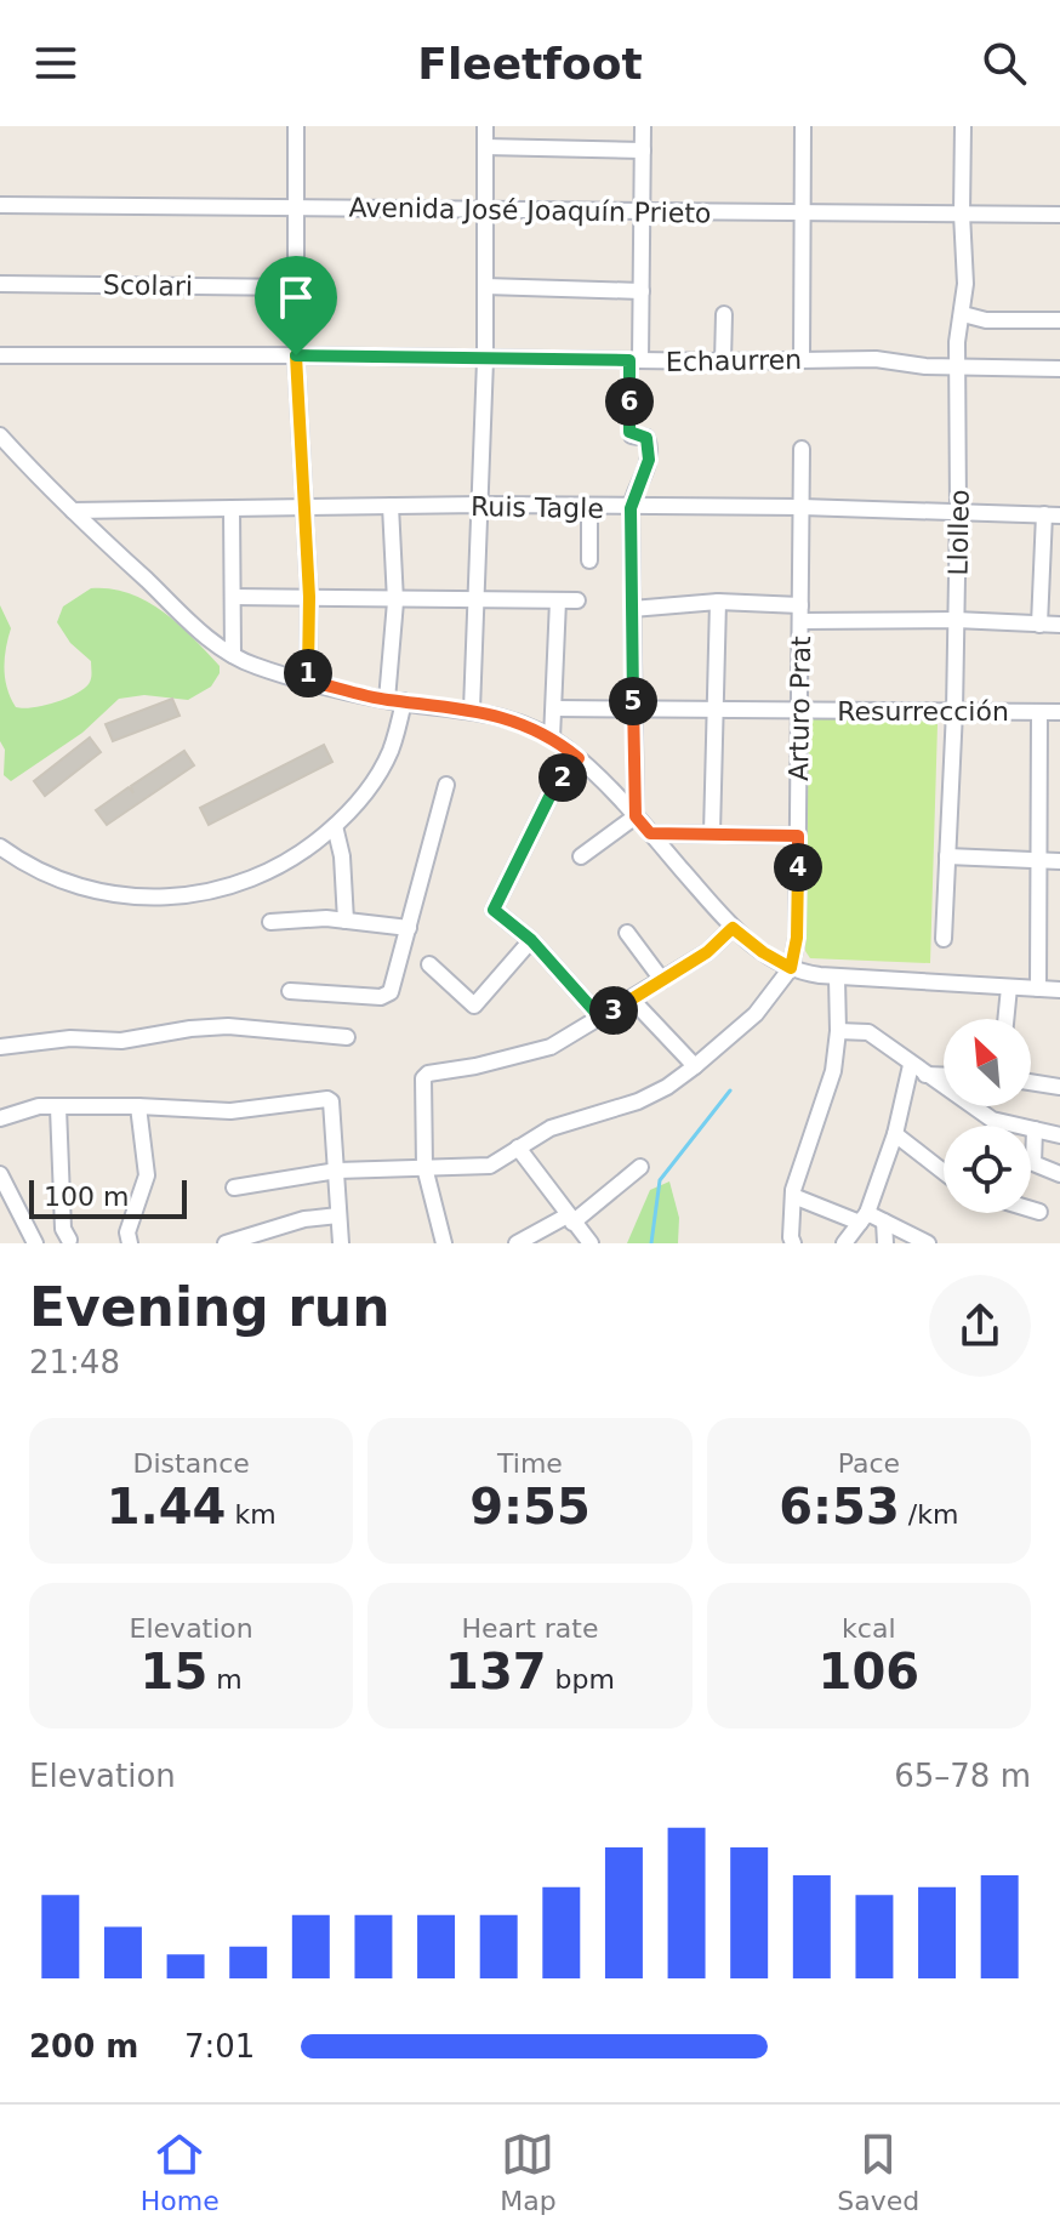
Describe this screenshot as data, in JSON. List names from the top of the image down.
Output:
{
  "streets": {
    "street": [
      "Avenida José Joaquín Prieto",
      "Scolari",
      "Echaurren",
      "Ruis Tagle",
      "Llolleo",
      "Arturo Prat",
      "Resurrección"
    ]
  },
  "crossings": [
    ["Avenida José Joaquín Prieto", "Llolleo"],
    ["Echaurren", "Llolleo"],
    ["Ruis Tagle", "Llolleo"],
    ["Ruis Tagle", "Arturo Prat"],
    ["Llolleo", "Resurrección"],
    ["Arturo Prat", "Resurrección"]
  ],
  "scale_bar": "100 m",
  "north": "top left",
  "page": {
    "header": "Fleetfoot",
    "pins": [
      "6",
      "1",
      "5",
      "2",
      "4",
      "3"
    ],
    "scale": "100 m",
    "heading": ["Evening run", "21:48"],
    "stats": [
      ["Distance", "1.44 km"],
      ["Time", "9:55"],
      ["Pace", "6:53 /km"],
      ["Elevation", "15 m"],
      ["Heart rate", "137 bpm"],
      ["kcal", "106"]
    ],
    "chart": ["Elevation", "65–78 m"],
    "list": [
      {
        "name": "200 m",
        "note": "7:01"
      }
    ],
    "tabs": ["Home", "Map", "Saved"]
  }
}
